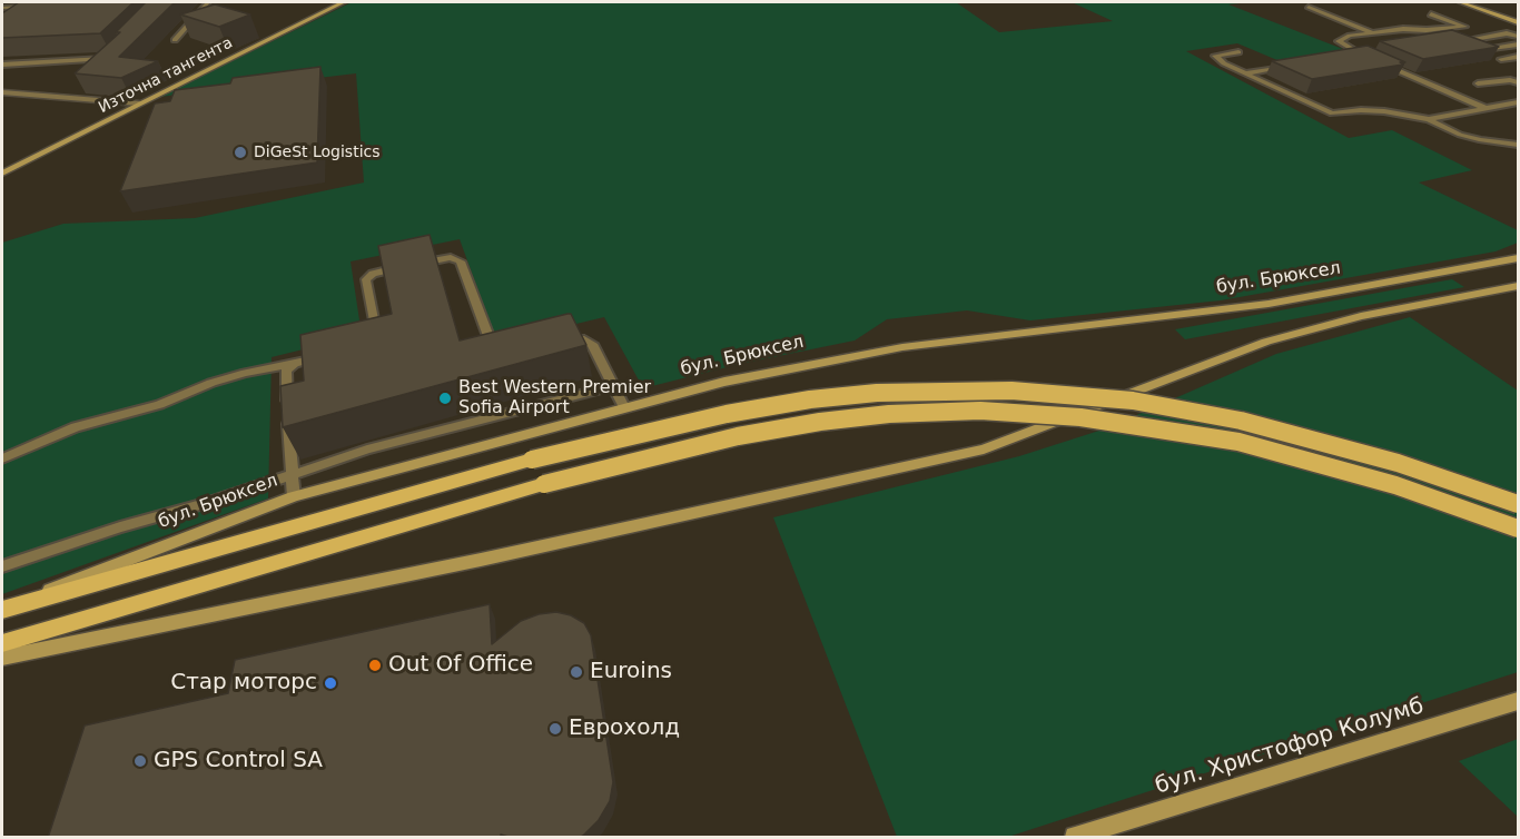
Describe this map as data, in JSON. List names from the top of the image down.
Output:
{
  "streets": {
    "main road": ["Източна тангента", "бул. Брюксел", "бул. Христофор Колумб"]
  },
  "places": [
    "DiGeSt Logistics",
    "Best Western Premier Sofia Airport",
    "Out Of Office",
    "Euroins",
    "Стар моторс",
    "Еврохолд",
    "GPS Control SA"
  ]
}
